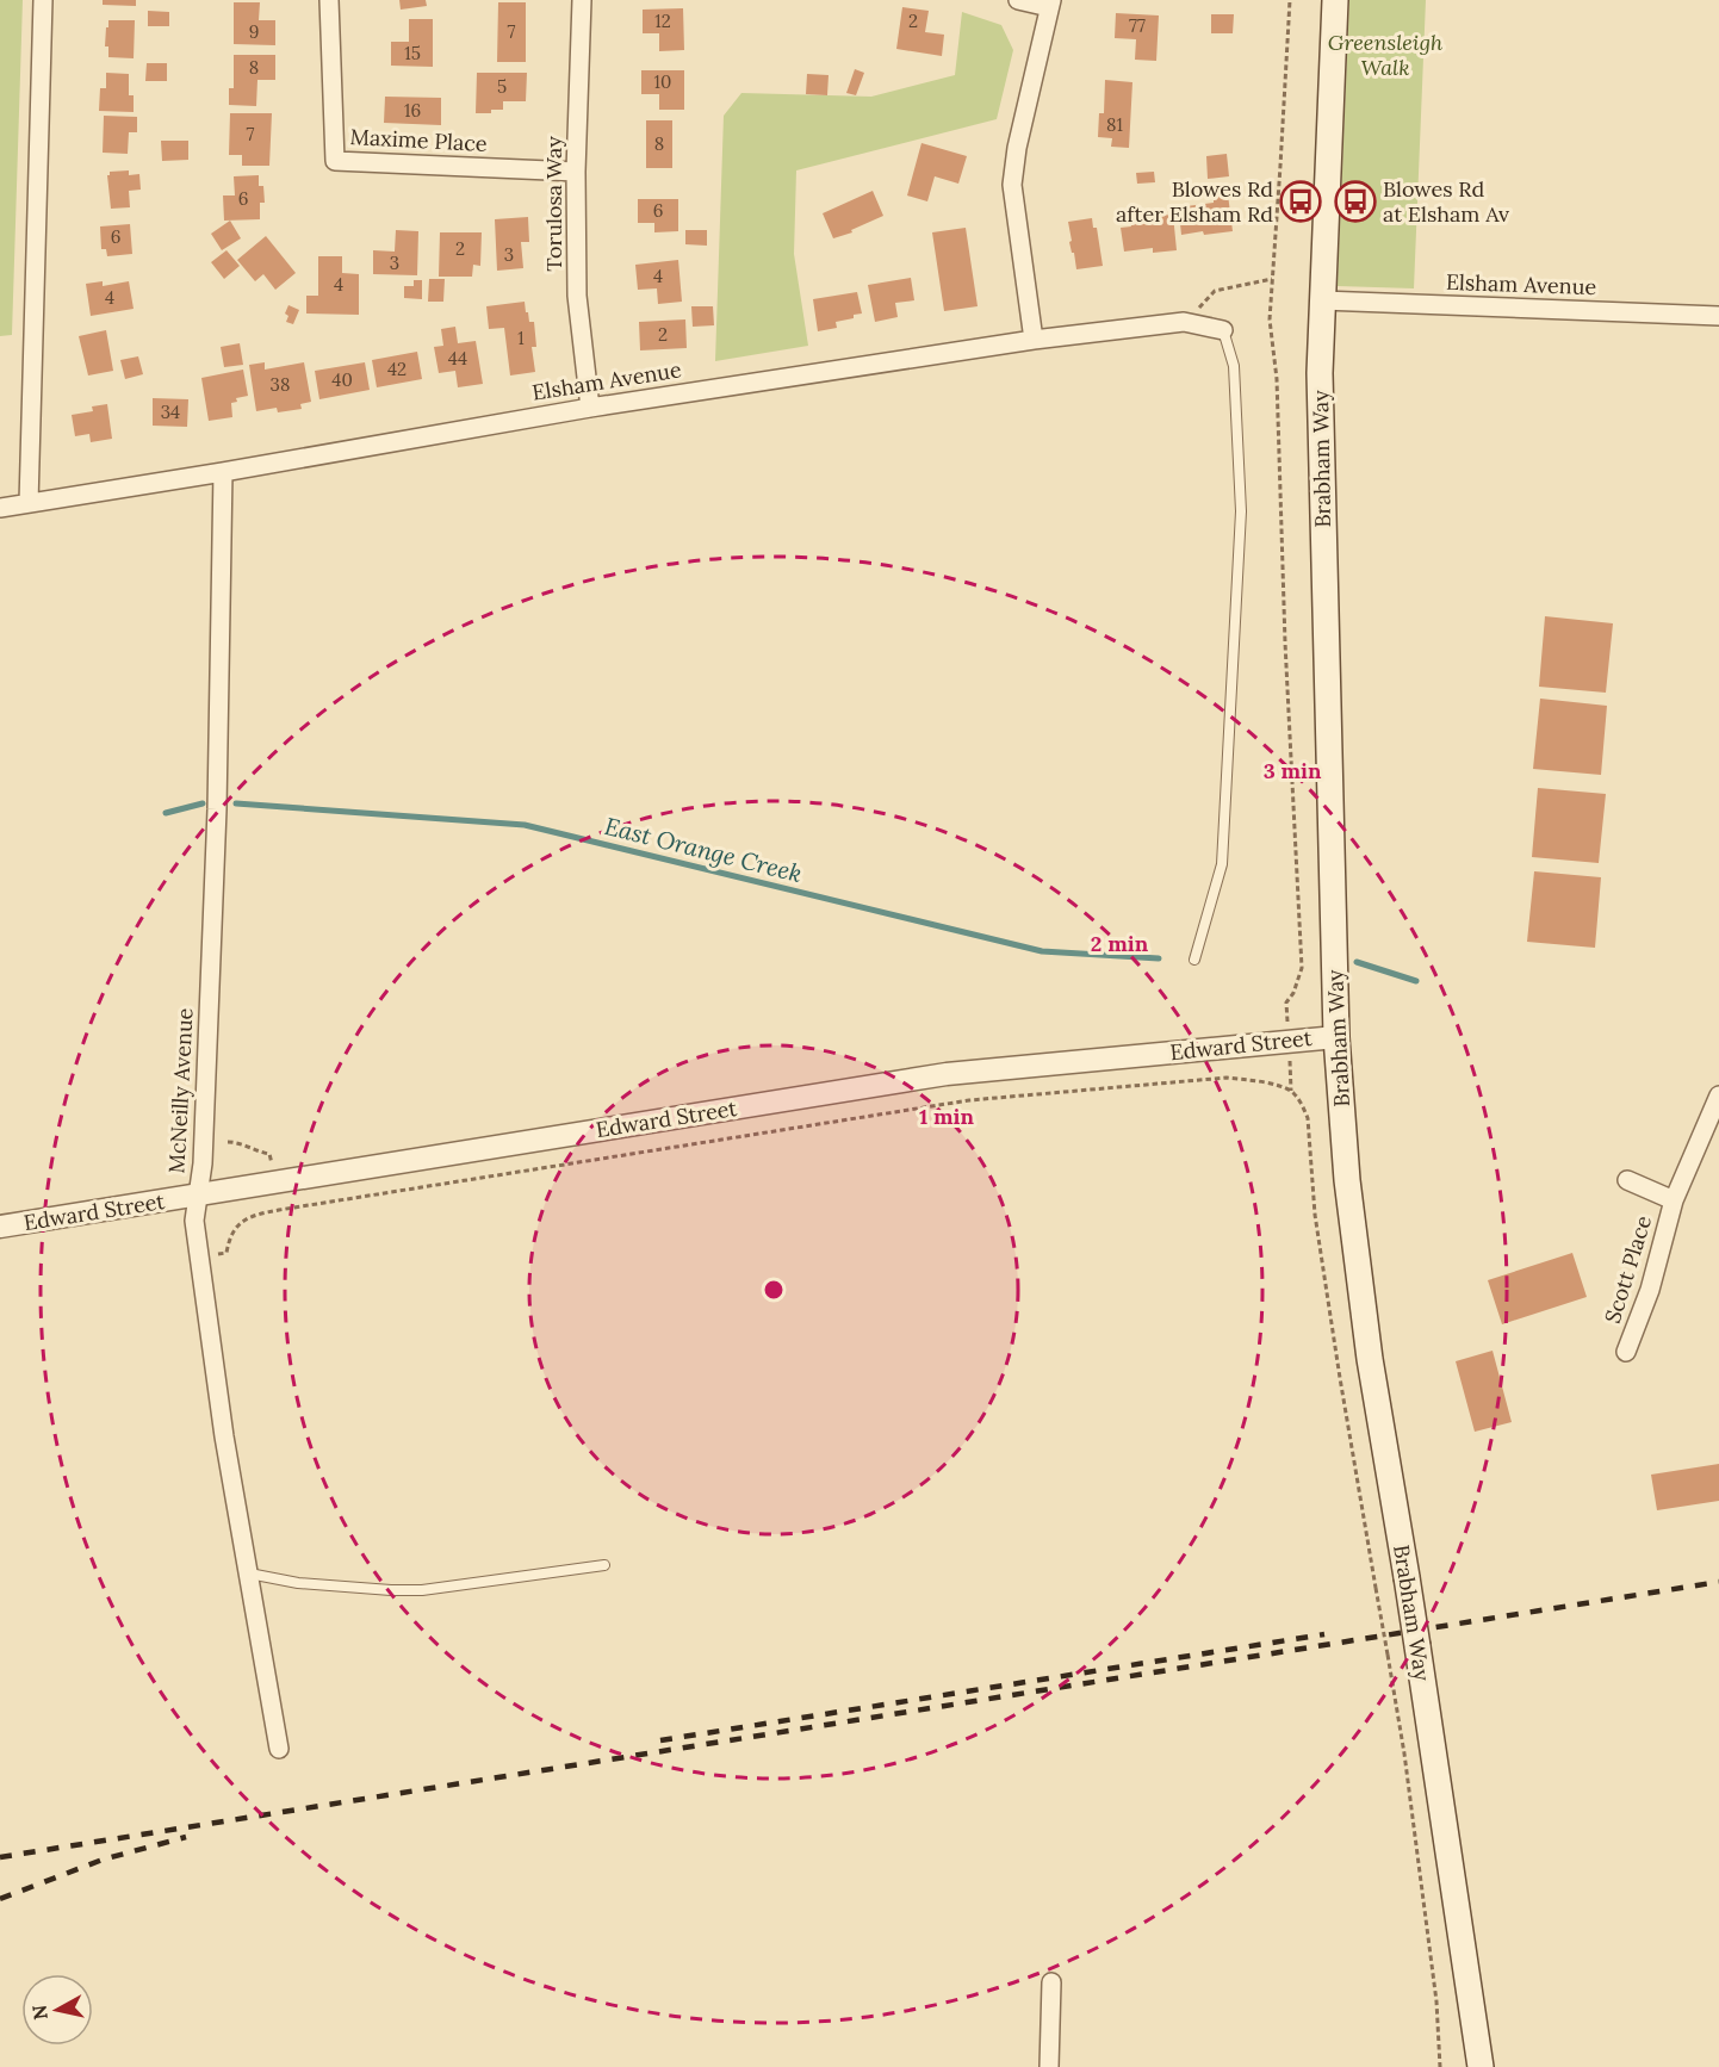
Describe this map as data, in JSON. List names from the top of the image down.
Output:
{
  "streets": {
    "main road": ["Brabham Way"],
    "street": [
      "Maxime Place",
      "Torulosa Way",
      "Elsham Avenue",
      "Edward Street",
      "McNeilly Avenue",
      "Scott Place"
    ]
  },
  "crossings": [
    ["Maxime Place", "Torulosa Way"],
    ["Torulosa Way", "Elsham Avenue"],
    ["Elsham Avenue", "Brabham Way"],
    ["Elsham Avenue", "McNeilly Avenue"],
    ["Brabham Way", "Edward Street"],
    ["Edward Street", "McNeilly Avenue"]
  ],
  "water": ["East Orange Creek"],
  "parks": ["Greensleigh Walk"],
  "places": {
    "bus stop": ["Blowes Rd after Elsham Rd", "Blowes Rd at Elsham Av"]
  },
  "house_numbers": [
    "12",
    "2",
    "77",
    "9",
    "7",
    "15",
    "8",
    "10",
    "5",
    "16",
    "81",
    "7",
    "8",
    "6",
    "6",
    "6",
    "2",
    "3",
    "3",
    "4",
    "4",
    "4",
    "2",
    "1",
    "44",
    "42",
    "40",
    "38",
    "34"
  ],
  "north": "left",
  "rings": ["3 min", "2 min", "1 min"]
}
